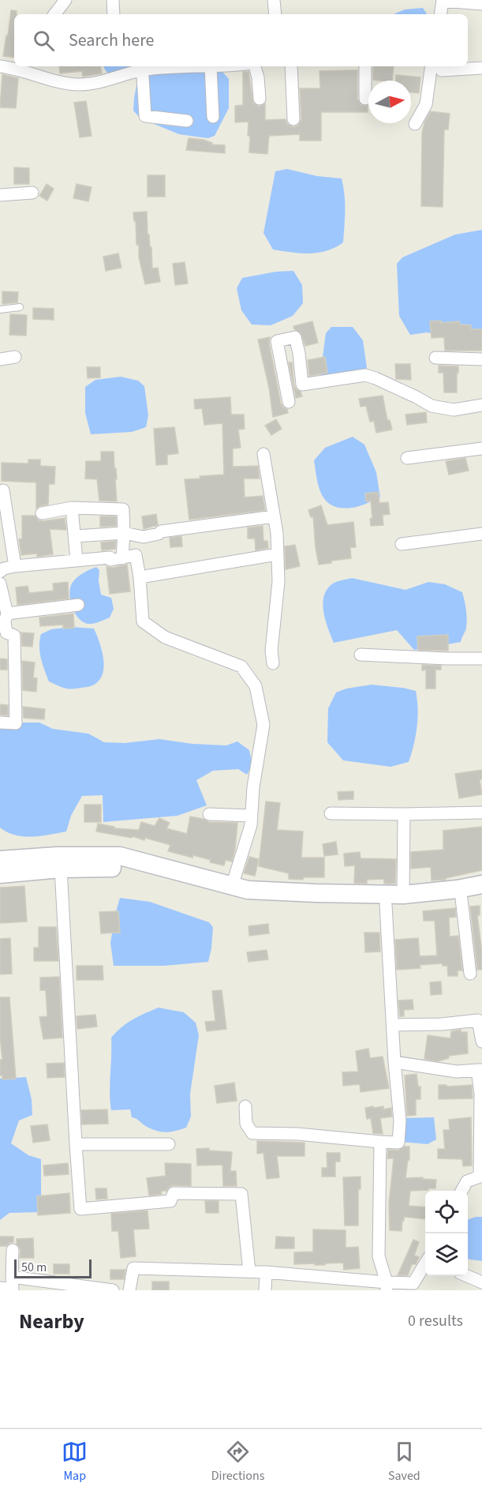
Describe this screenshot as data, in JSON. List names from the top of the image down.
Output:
{
  "scale_bar": "50 m",
  "north": "right",
  "page": {
    "search": "Search here",
    "scale": "50 m",
    "heading": ["Nearby", "0 results"],
    "nav": ["Map", "Directions", "Saved"]
  }
}
